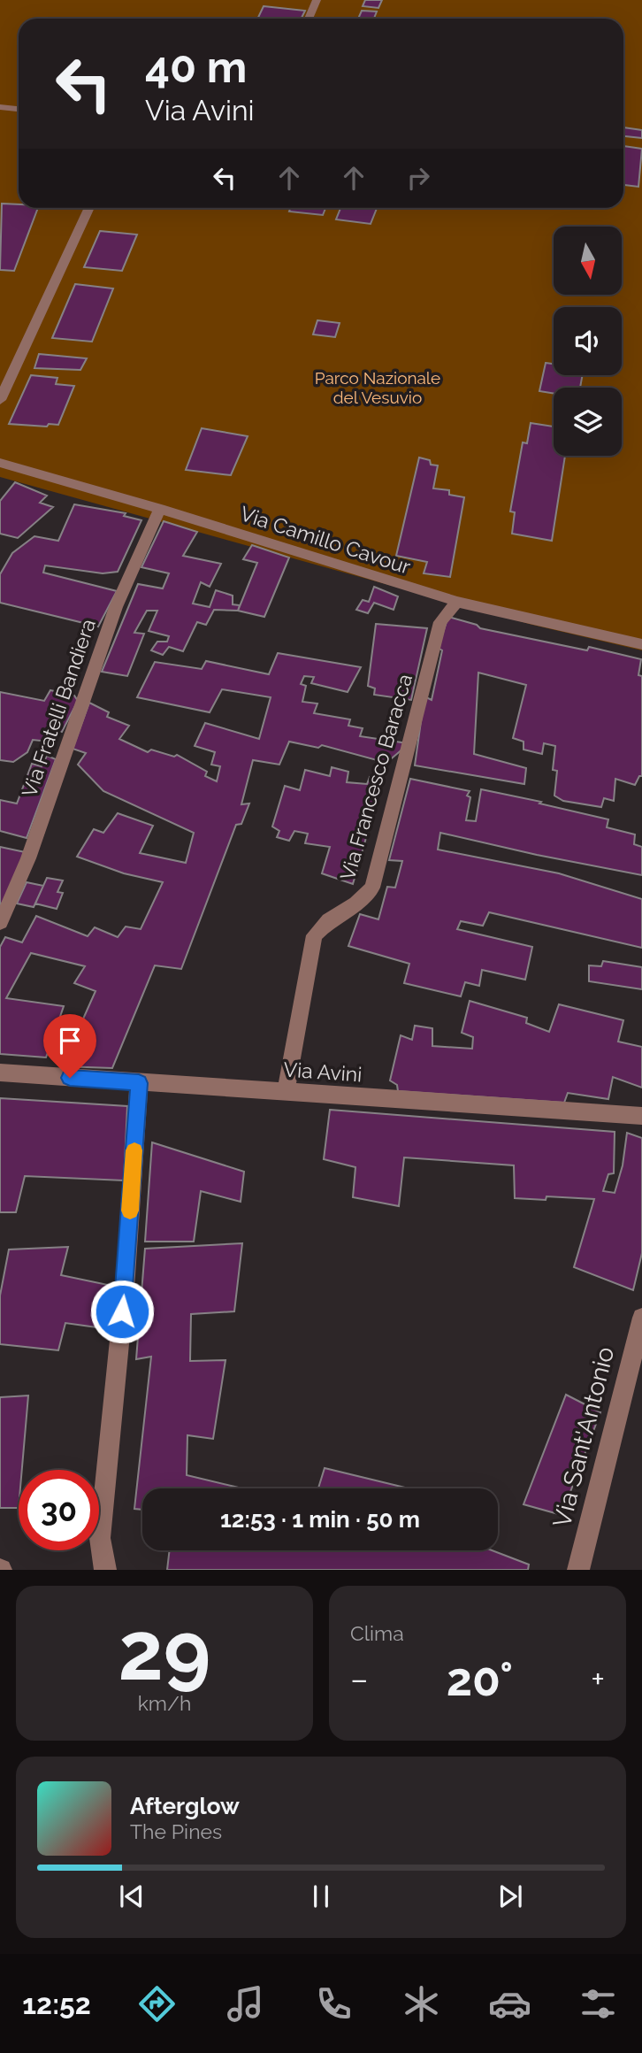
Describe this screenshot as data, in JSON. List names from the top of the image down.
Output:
{
  "streets": {
    "street": [
      "Via Camillo Cavour",
      "Via Fratelli Bandiera",
      "Via Francesco Baracca",
      "Via Avini",
      "Via Sant'Antonio"
    ]
  },
  "crossings": [
    ["Via Camillo Cavour", "Via Fratelli Bandiera"],
    ["Via Camillo Cavour", "Via Francesco Baracca"],
    ["Via Francesco Baracca", "Via Avini"]
  ],
  "parks": ["Parco Nazionale del Vesuvio"],
  "north": "bottom",
  "page": {
    "turn": ["40 m", "Via Avini"],
    "limit": "30",
    "trip": "12:53 · 1 min · 50 m",
    "tile": [
      ["29", "km/h"],
      "Clima"
    ],
    "heat": ["−", "20°", "+"],
    "song": ["Afterglow", "The Pines"],
    "tabs": "12:52"
  }
}
